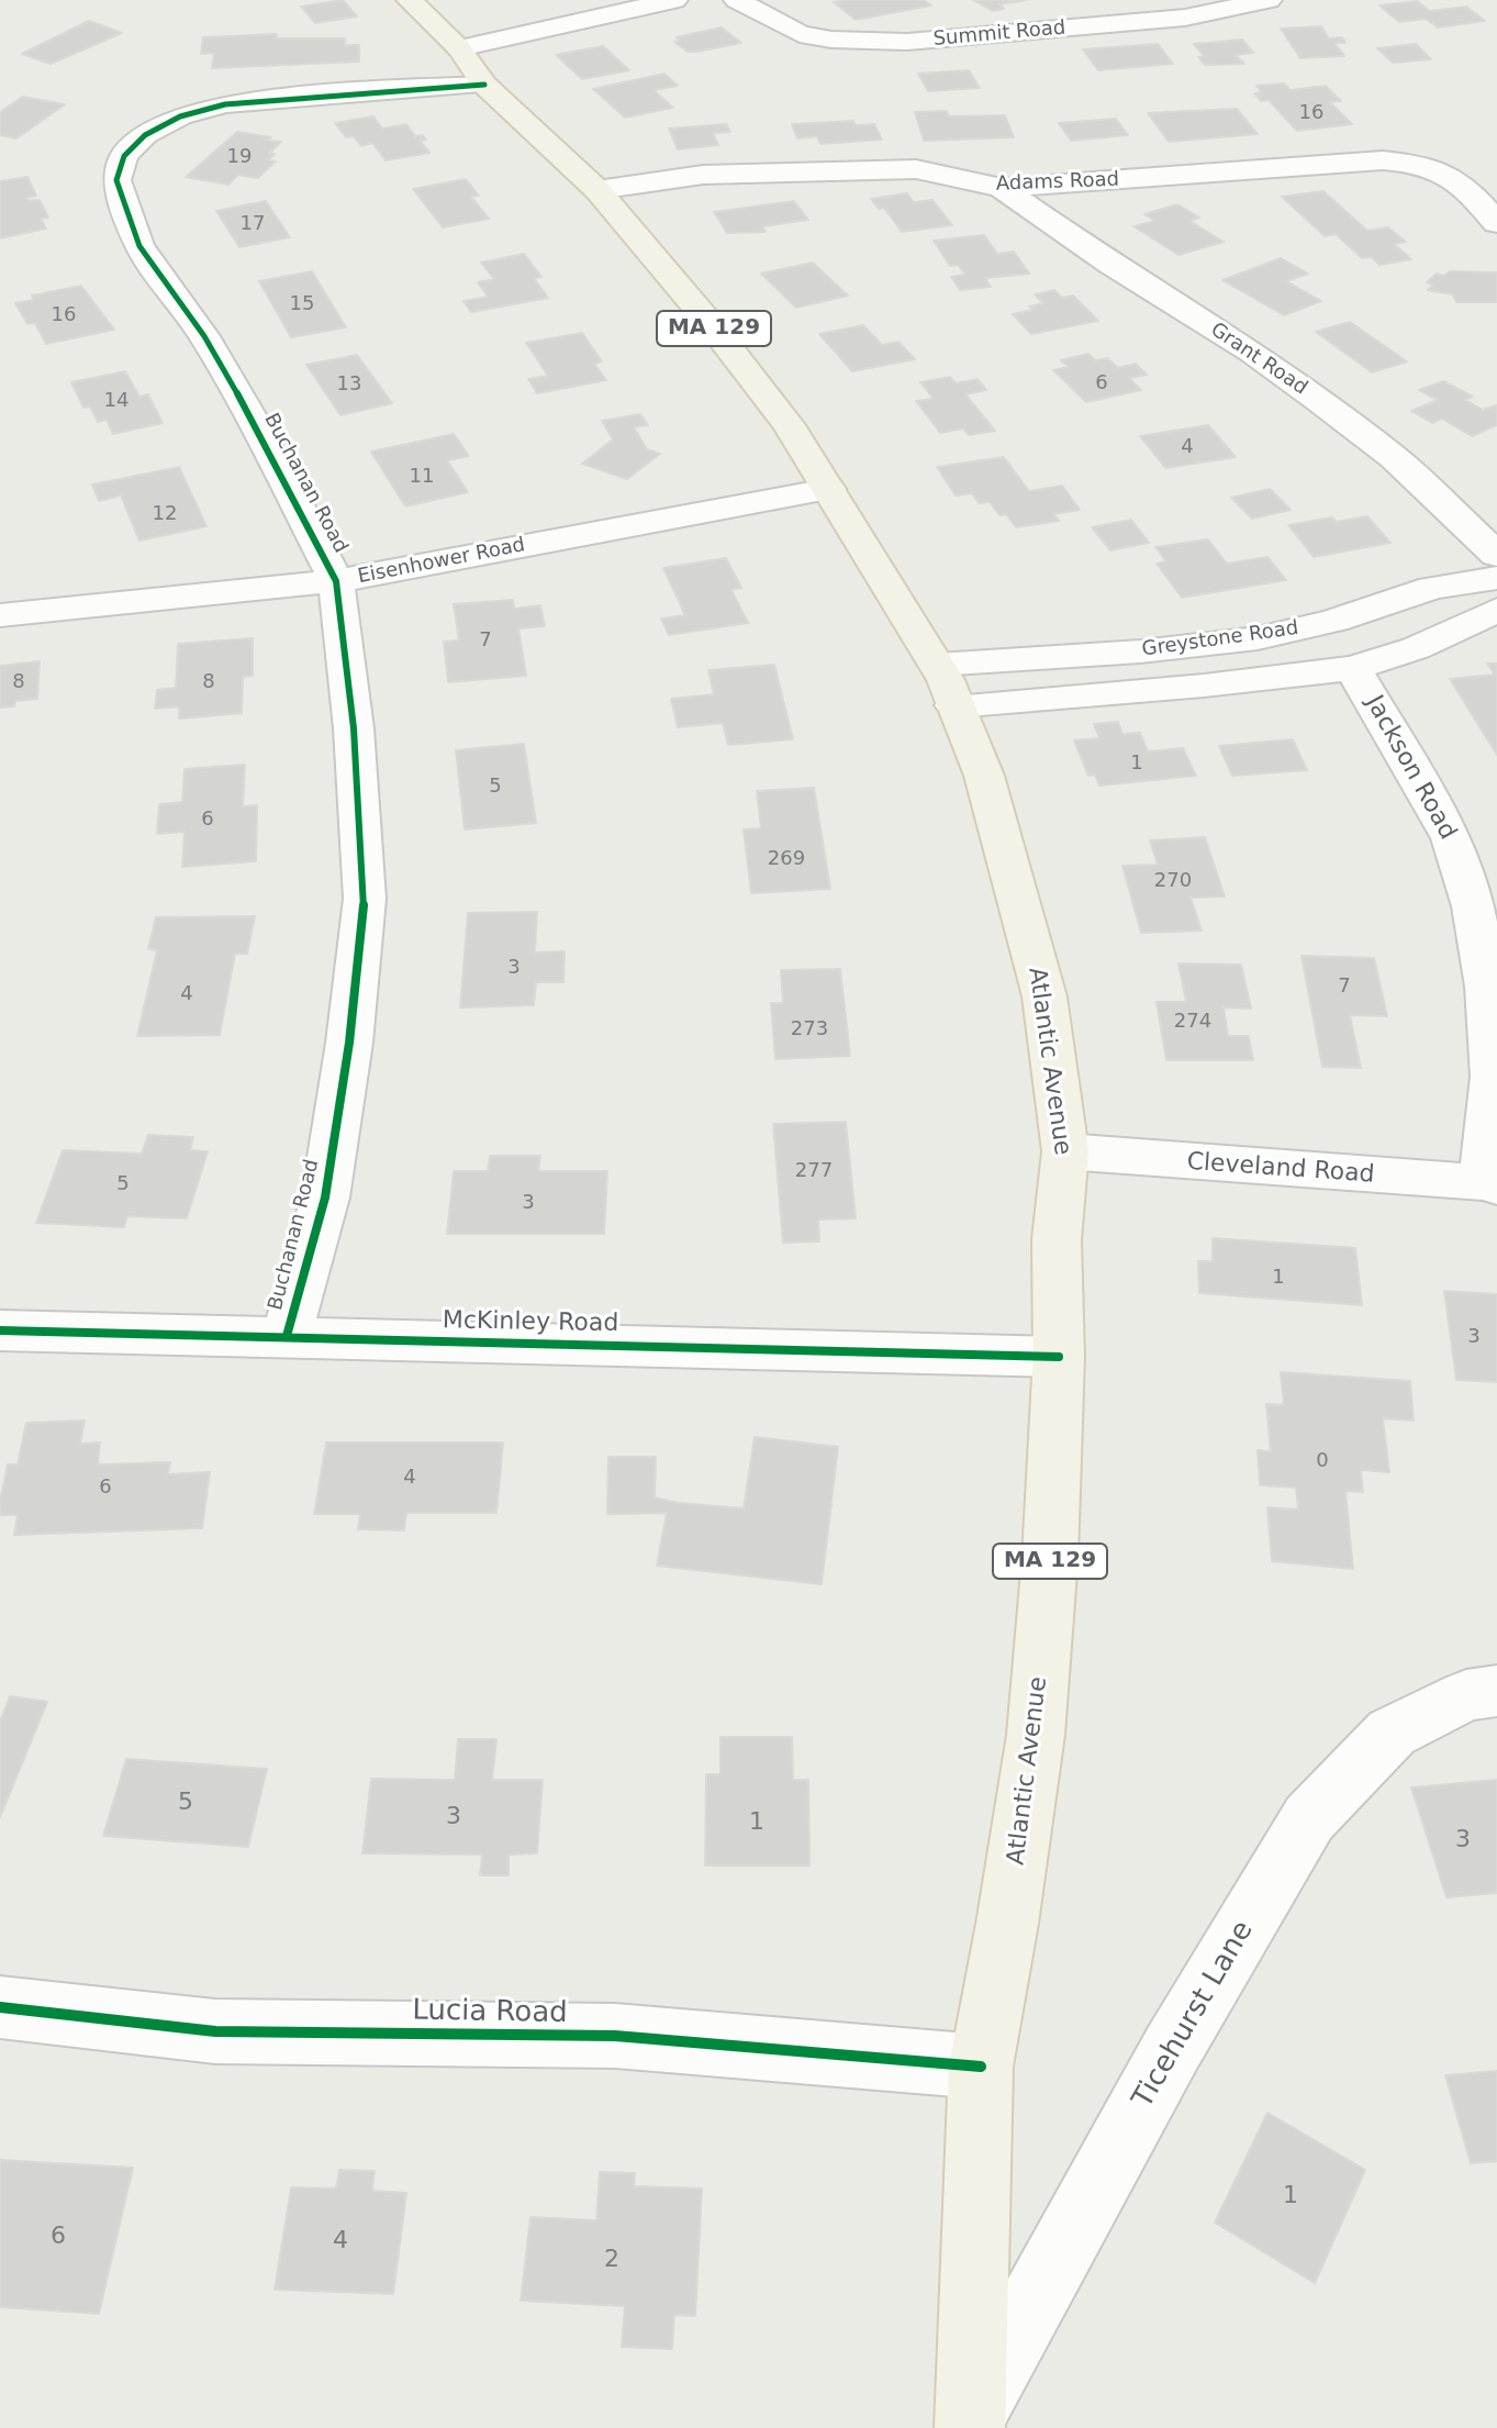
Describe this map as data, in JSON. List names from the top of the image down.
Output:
{
  "streets": {
    "main road": ["MA 129", "Atlantic Avenue"],
    "street": [
      "Summit Road",
      "Adams Road",
      "Grant Road",
      "Buchanan Road",
      "Eisenhower Road",
      "Greystone Road",
      "Jackson Road",
      "Cleveland Road",
      "McKinley Road",
      "Lucia Road",
      "Ticehurst Lane"
    ]
  },
  "crossings": [
    ["Adams Road", "Grant Road"],
    ["Adams Road", "Atlantic Avenue"],
    ["Buchanan Road", "Eisenhower Road"],
    ["Buchanan Road", "Atlantic Avenue"],
    ["Buchanan Road", "McKinley Road"],
    ["Eisenhower Road", "Atlantic Avenue"],
    ["Greystone Road", "Jackson Road"],
    ["Greystone Road", "Atlantic Avenue"],
    ["Jackson Road", "Cleveland Road"],
    ["Atlantic Avenue", "Cleveland Road"],
    ["Atlantic Avenue", "McKinley Road"],
    ["Atlantic Avenue", "Lucia Road"],
    ["Atlantic Avenue", "Ticehurst Lane"]
  ],
  "house_numbers": [
    "16",
    "19",
    "17",
    "15",
    "16",
    "6",
    "13",
    "14",
    "4",
    "11",
    "12",
    "7",
    "8",
    "8",
    "1",
    "5",
    "6",
    "269",
    "270",
    "3",
    "7",
    "4",
    "274",
    "273",
    "277",
    "5",
    "3",
    "1",
    "3",
    "0",
    "4",
    "6",
    "5",
    "3",
    "1",
    "3",
    "1",
    "6",
    "4",
    "2"
  ]
}
